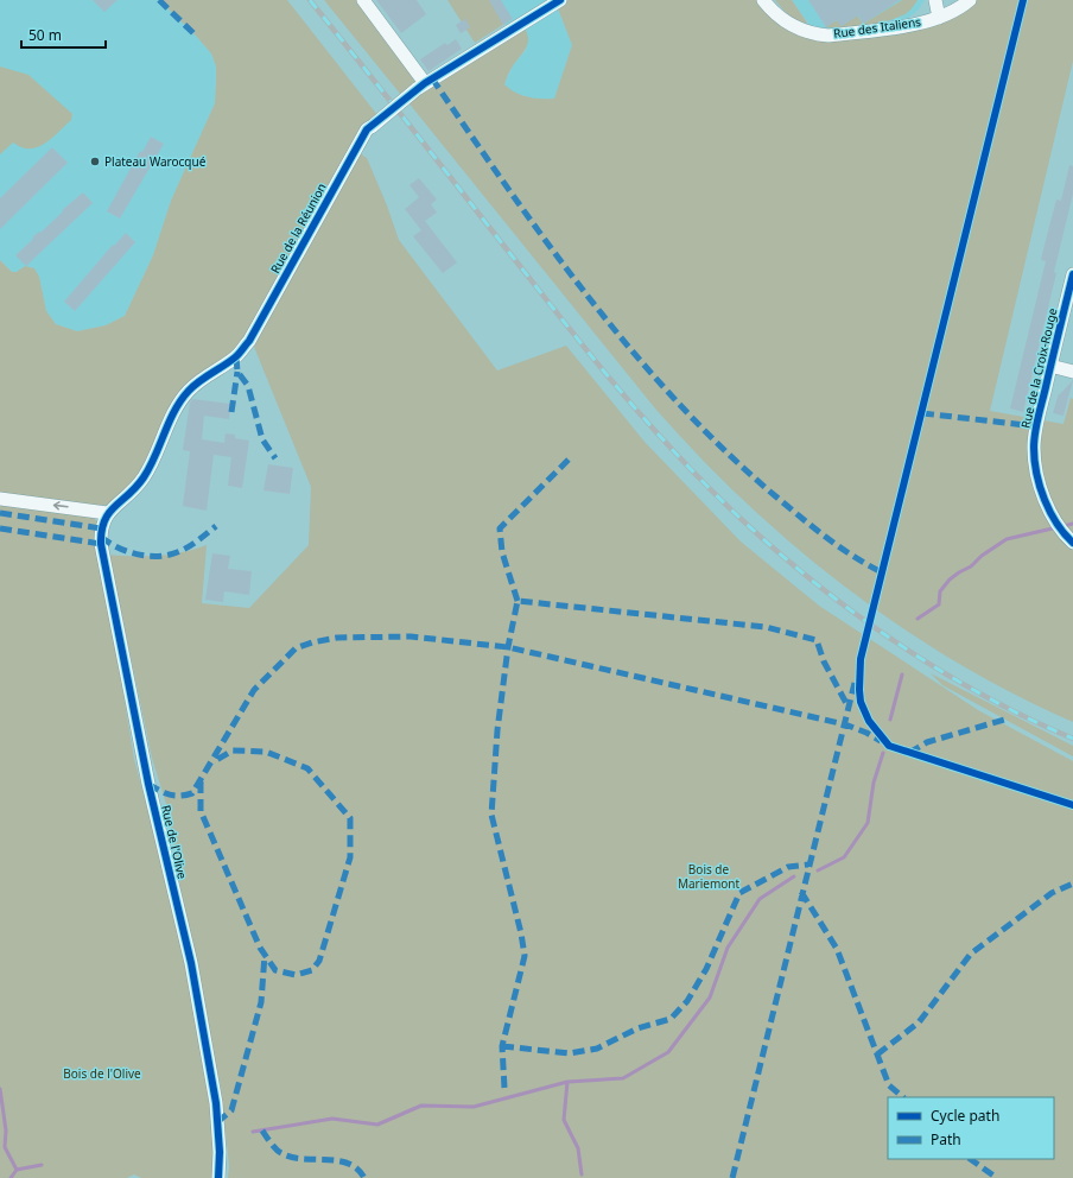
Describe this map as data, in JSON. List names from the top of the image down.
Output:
{
  "streets": {
    "street": [
      "Rue des Italiens",
      "Rue de la Réunion",
      "Rue de la Croix-Rouge",
      "Rue de l'Olive"
    ]
  },
  "crossings": [
    ["Rue de la Réunion", "Rue de l'Olive"]
  ],
  "parks": ["Bois de Mariemont", "Bois de l'Olive"],
  "places": ["Plateau Warocqué"],
  "legend": ["Cycle path", "Path"],
  "scale_bar": "50 m"
}
